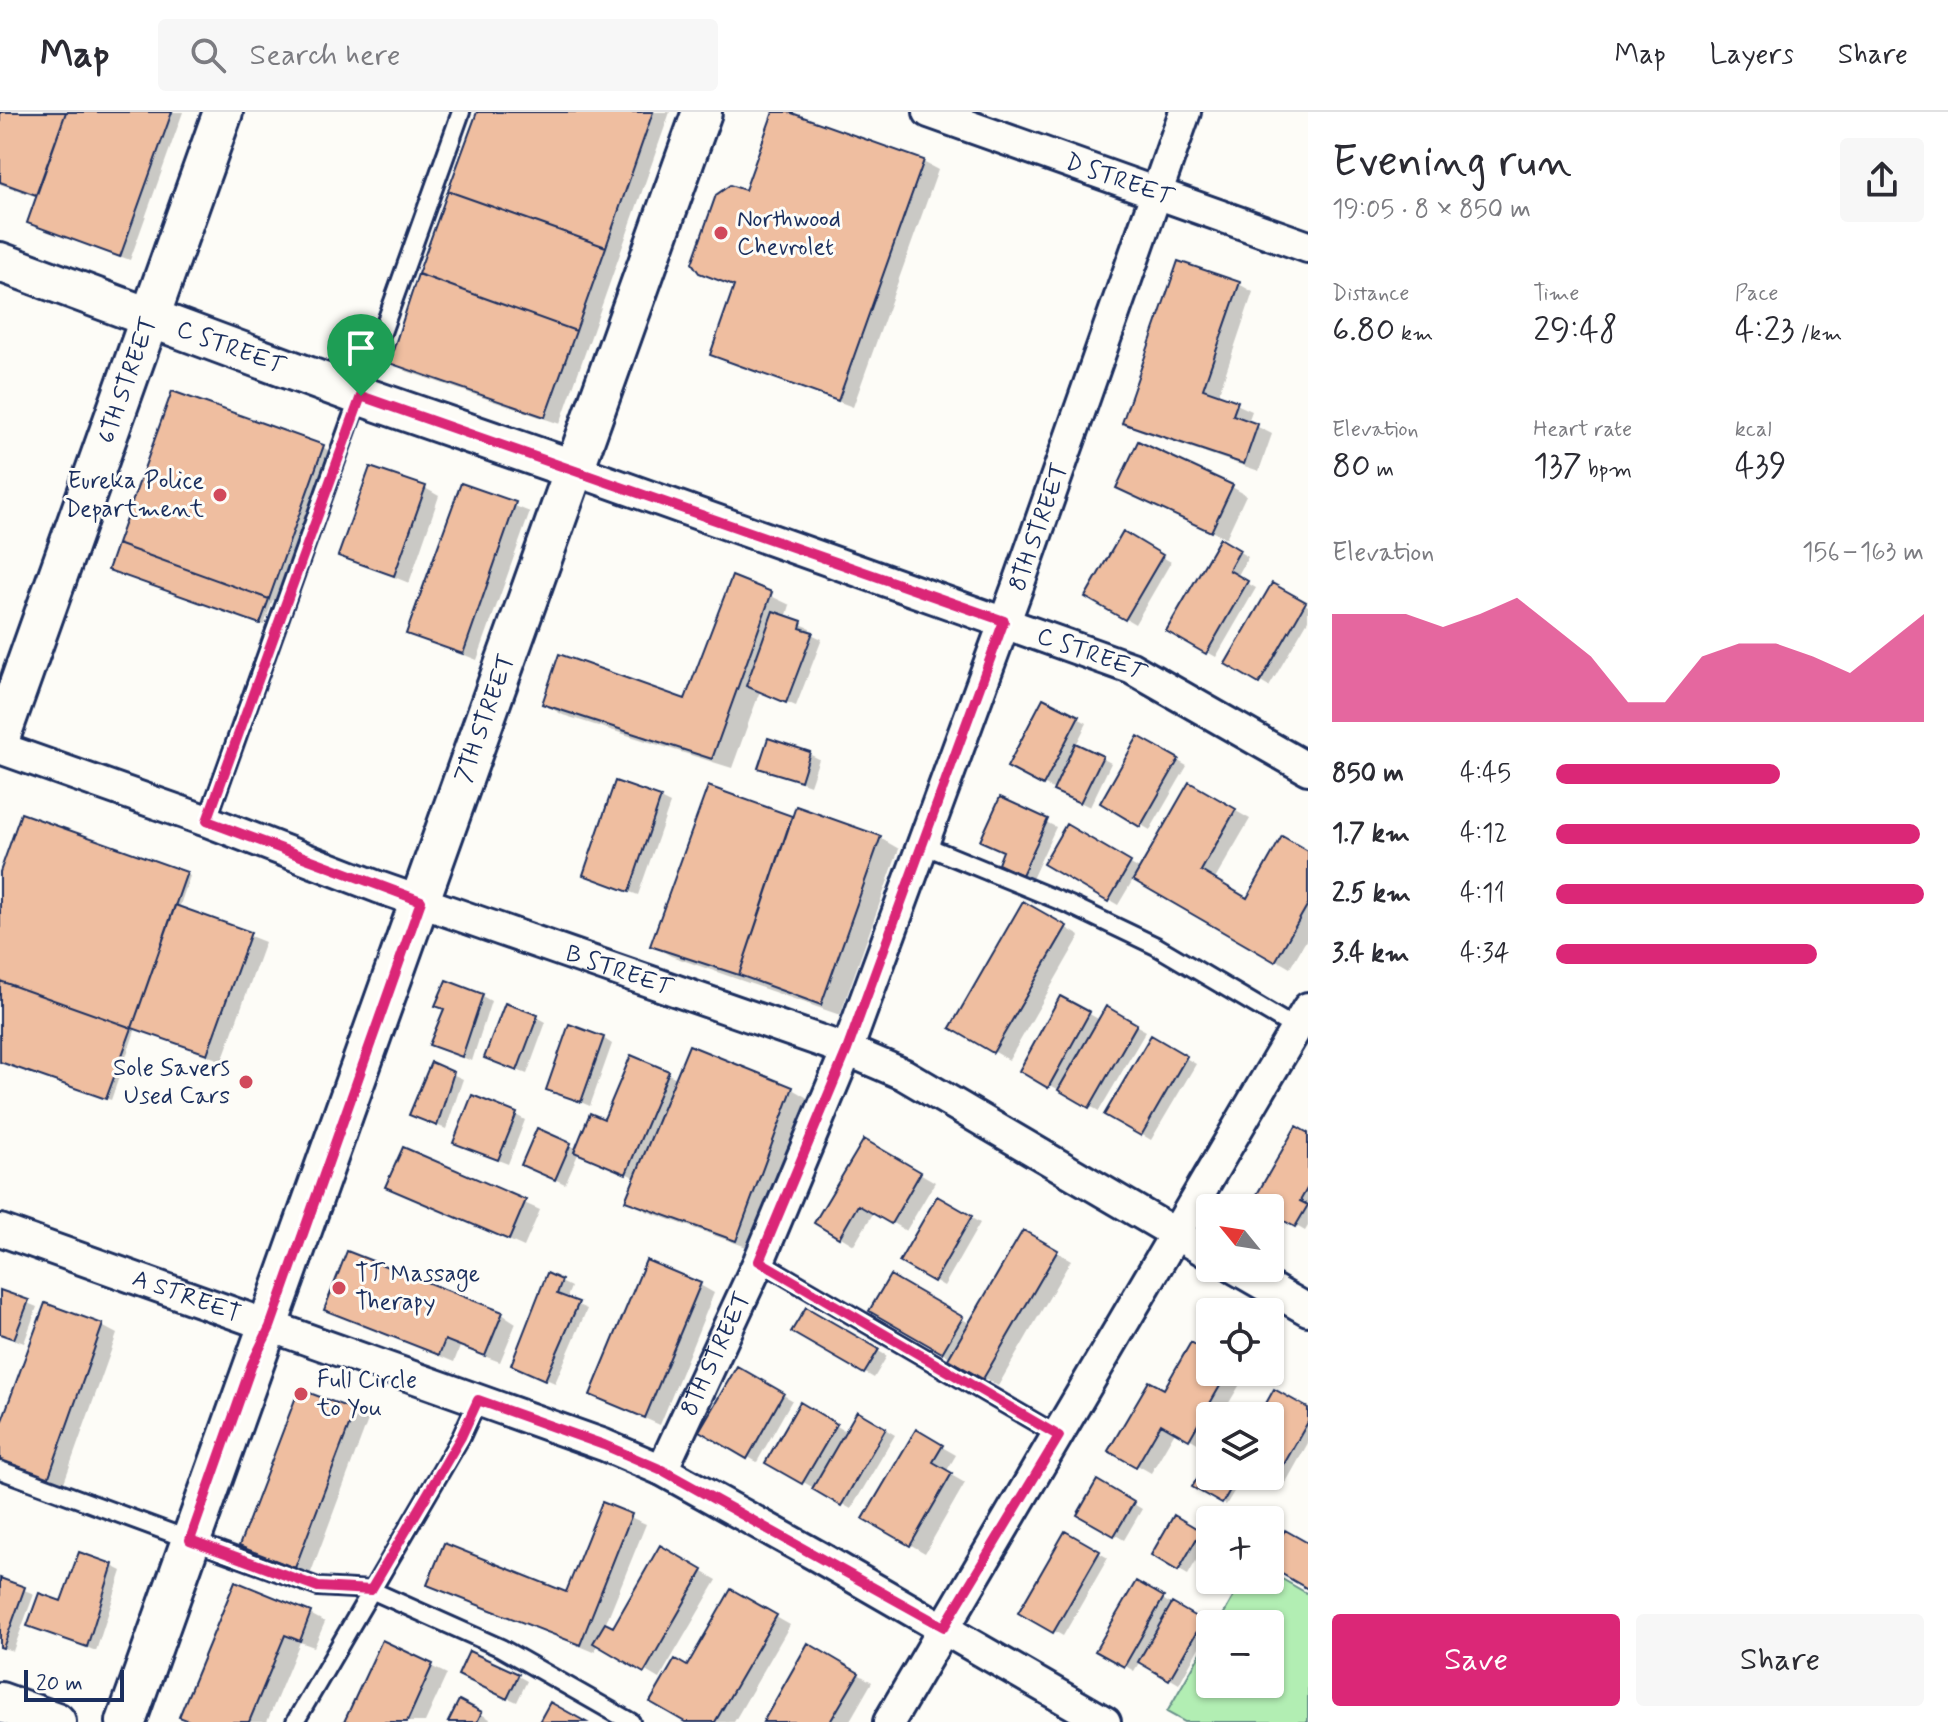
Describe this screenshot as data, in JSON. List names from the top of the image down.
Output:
{
  "streets": {
    "street": [
      "D STREET",
      "C STREET",
      "6TH STREET",
      "8TH STREET",
      "7TH STREET",
      "B STREET",
      "A STREET"
    ]
  },
  "crossings": [
    ["D STREET", "8TH STREET"],
    ["C STREET", "6TH STREET"],
    ["C STREET", "8TH STREET"],
    ["C STREET", "7TH STREET"],
    ["8TH STREET", "B STREET"],
    ["8TH STREET", "A STREET"],
    ["7TH STREET", "B STREET"],
    ["7TH STREET", "A STREET"]
  ],
  "places": [
    "Northwood Chevrolet",
    "Eureka Police Department",
    "Sole Savers Used Cars",
    "TT Massage Therapy",
    "Full Circle to You"
  ],
  "scale_bar": "20 m",
  "north": "top left",
  "page": {
    "header": "Map",
    "search": "Search here",
    "nav": ["Map", "Layers", "Share"],
    "heading": ["Evening run", "19:05 · 8 × 850 m"],
    "stats": [
      ["Distance", "6.80 km"],
      ["Time", "29:48"],
      ["Pace", "4:23 /km"],
      ["Elevation", "80 m"],
      ["Heart rate", "137 bpm"],
      ["kcal", "439"]
    ],
    "chart": ["Elevation", "156–163 m"],
    "list": [
      {
        "name": "850 m",
        "note": "4:45"
      },
      {
        "name": "1.7 km",
        "note": "4:12"
      },
      {
        "name": "2.5 km",
        "note": "4:11"
      },
      {
        "name": "3.4 km",
        "note": "4:34"
      }
    ],
    "map_buttons": ["+", "−"],
    "buttons": ["Save", "Share"],
    "scale": "20 m"
  }
}
